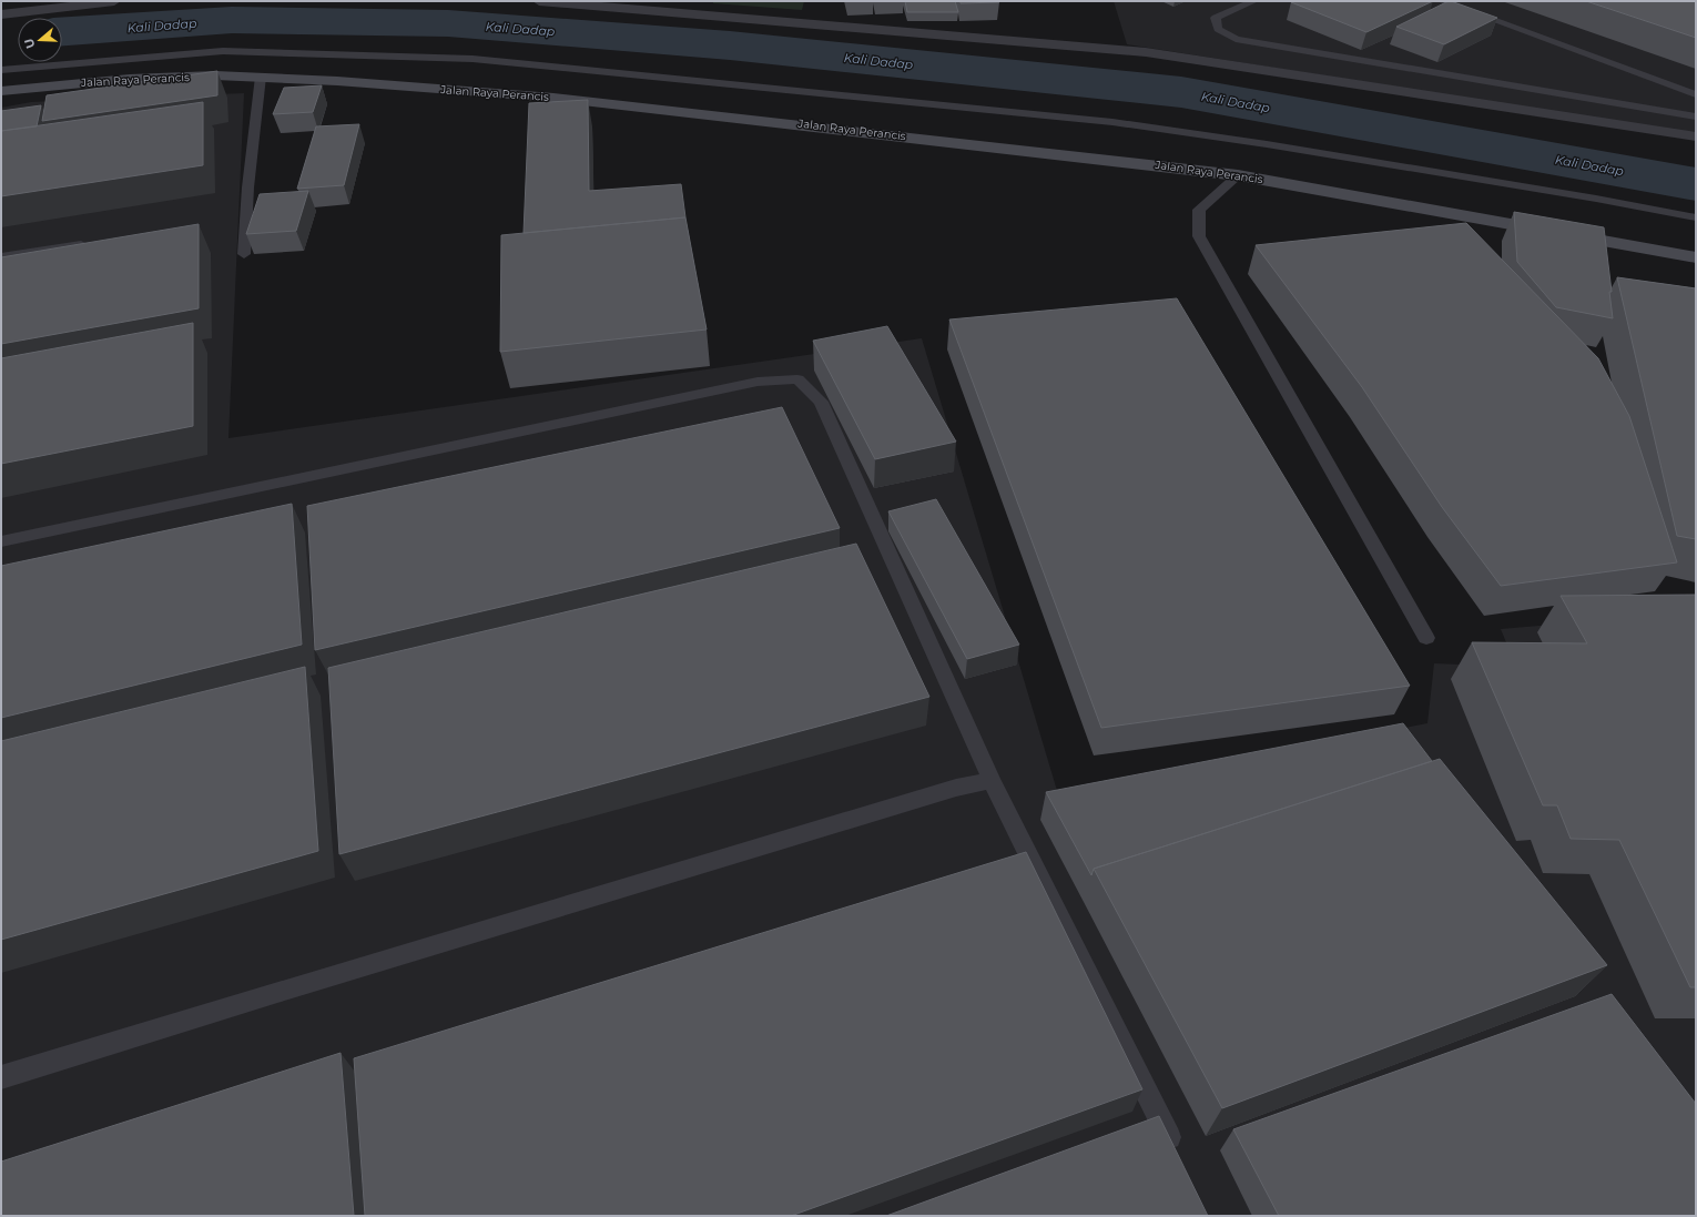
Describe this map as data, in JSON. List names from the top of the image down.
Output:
{
  "streets": {
    "street": ["Jalan Raya Perancis"]
  },
  "water": ["Kali Dadap"],
  "north": "left"
}
